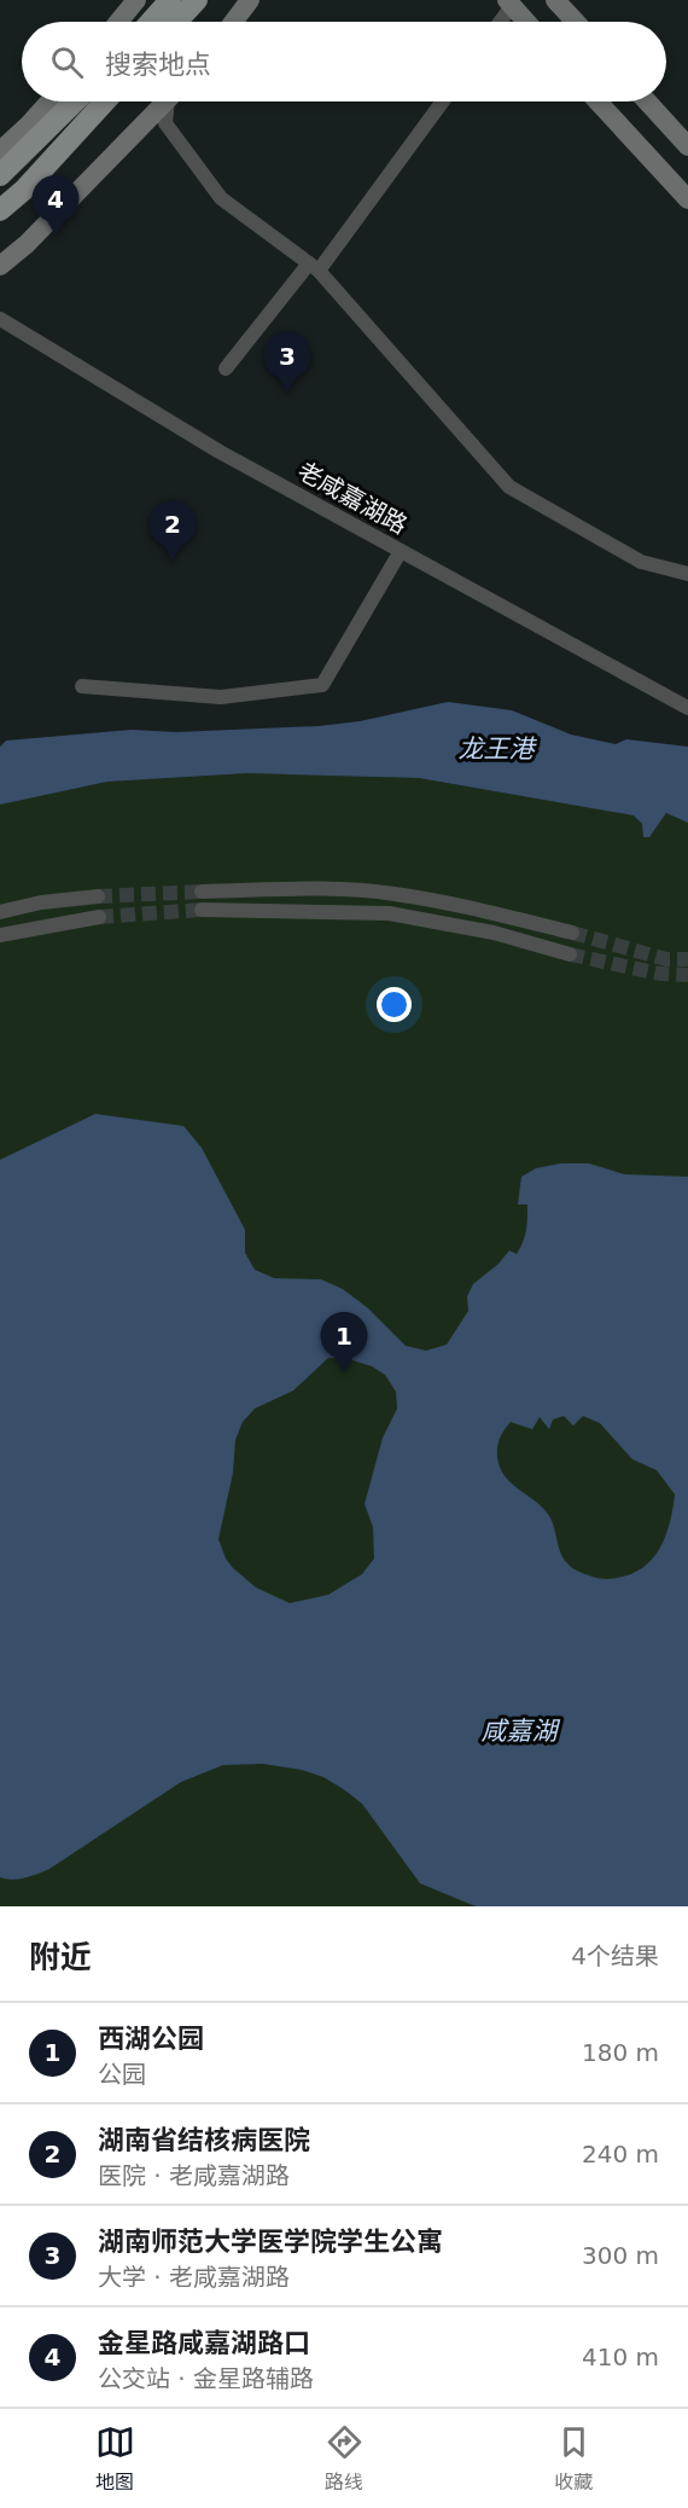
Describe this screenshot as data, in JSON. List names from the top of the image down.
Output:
{
  "streets": {
    "street": ["老咸嘉湖路"]
  },
  "water": ["龙王港", "咸嘉湖"],
  "page": {
    "search": "搜索地点",
    "pins": [
      "4",
      "3",
      "2",
      "1"
    ],
    "heading": ["附近", "4个结果"],
    "list": [
      {
        "mark": "1",
        "name": "西湖公园",
        "note": "公园",
        "value": "180 m"
      },
      {
        "mark": "2",
        "name": "湖南省结核病医院",
        "note": "医院 · 老咸嘉湖路",
        "value": "240 m"
      },
      {
        "mark": "3",
        "name": "湖南师范大学医学院学生公寓",
        "note": "大学 · 老咸嘉湖路",
        "value": "300 m"
      },
      {
        "mark": "4",
        "name": "金星路咸嘉湖路口",
        "note": "公交站 · 金星路辅路",
        "value": "410 m"
      }
    ],
    "nav": ["地图", "路线", "收藏"]
  }
}
